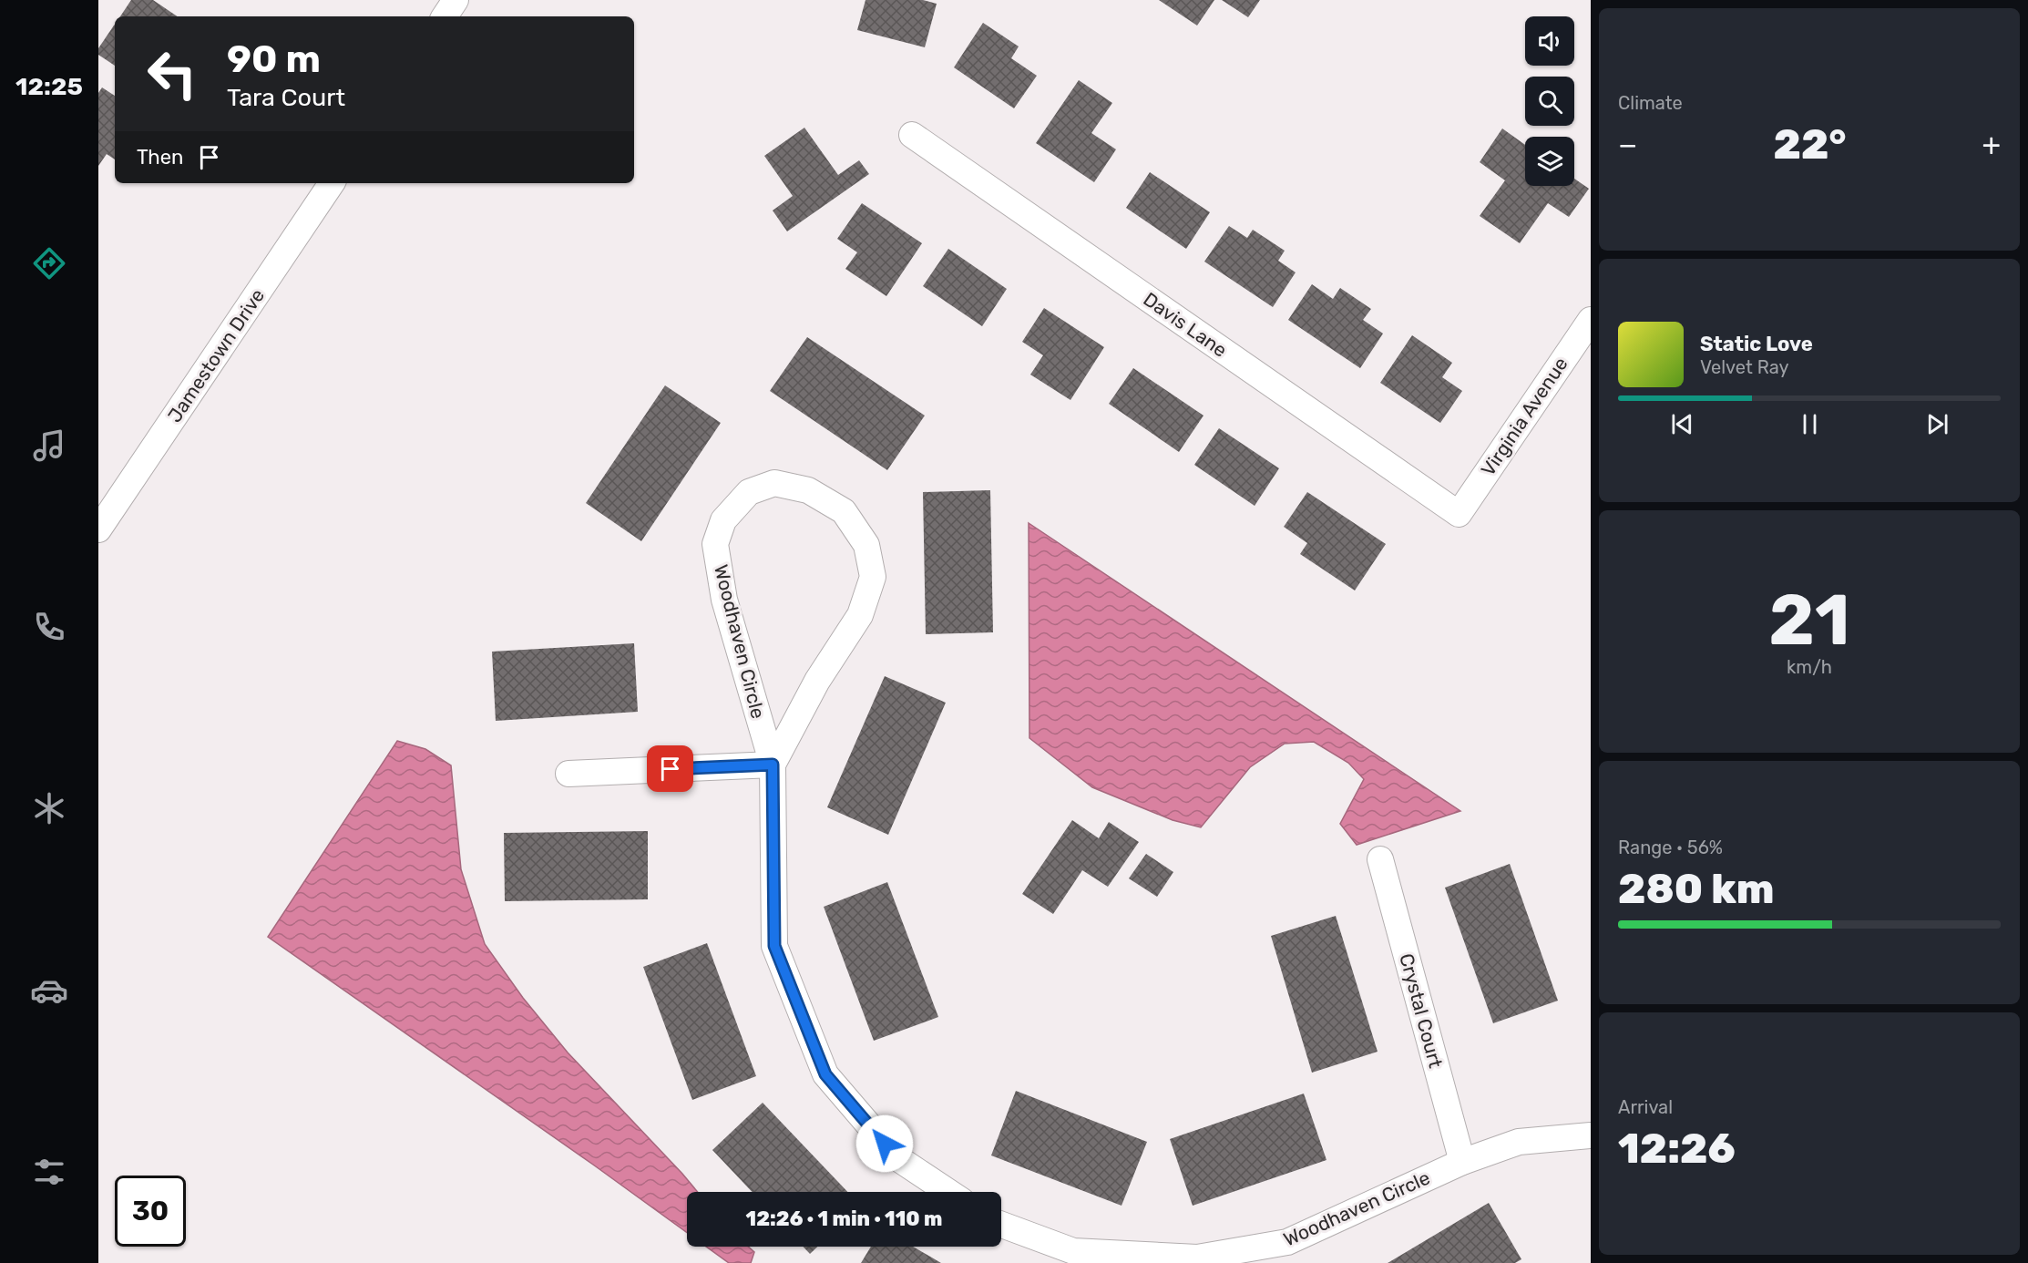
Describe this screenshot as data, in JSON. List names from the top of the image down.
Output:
{
  "streets": {
    "street": [
      "Davis Lane",
      "Jamestown Drive",
      "Virginia Avenue",
      "Woodhaven Circle",
      "Crystal Court"
    ]
  },
  "crossings": [
    ["Davis Lane", "Virginia Avenue"],
    ["Woodhaven Circle", "Crystal Court"]
  ],
  "page": {
    "tabs": "12:25",
    "tile": [
      "Climate",
      ["21", "km/h"],
      ["Range · 56%", "280 km"],
      ["Arrival", "12:26"]
    ],
    "turn": ["90 m", "Tara Court"],
    "heat": ["−", "22°", "+"],
    "then": "Then",
    "song": ["Static Love", "Velvet Ray"],
    "limit": "30",
    "trip": "12:26 · 1 min · 110 m"
  }
}
